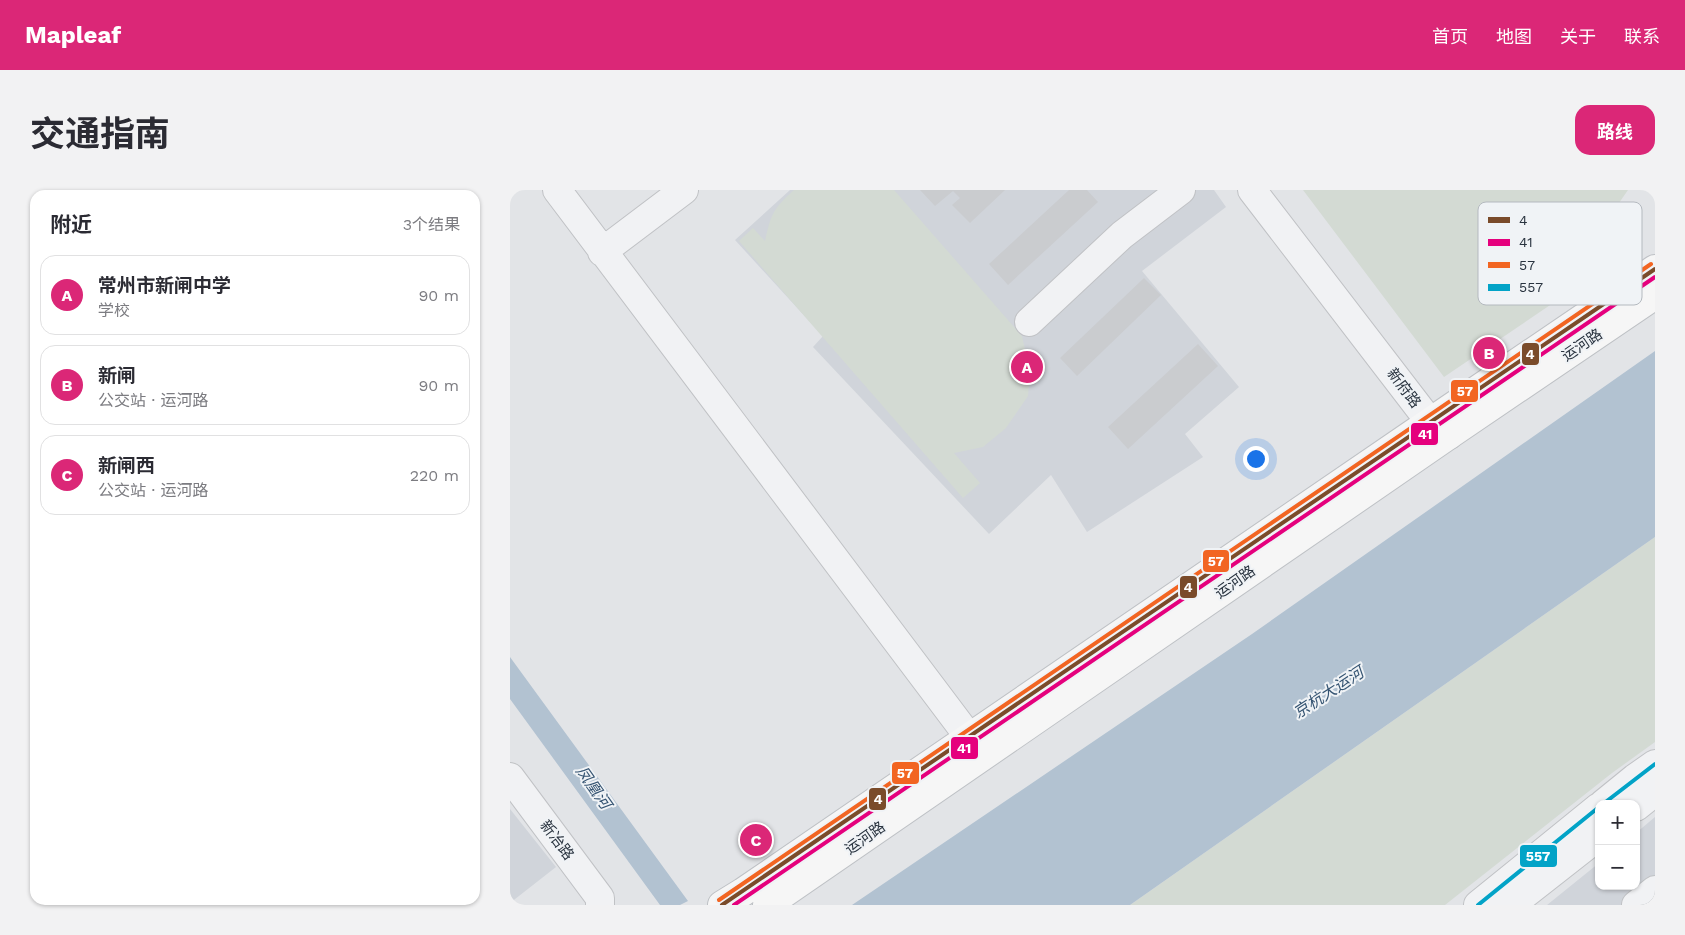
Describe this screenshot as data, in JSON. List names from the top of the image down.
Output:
{
  "streets": {
    "main road": ["运河路"],
    "street": ["新府路", "新冶路"]
  },
  "crossings": [
    ["运河路", "新府路"]
  ],
  "water": ["京杭大运河", "凤凰河"],
  "lines": [
    "transit line 57",
    "transit line 4",
    "transit line 41",
    "transit line 557"
  ],
  "legend": [
    "4",
    "41",
    "57",
    "557"
  ],
  "page": {
    "header": "Mapleaf",
    "nav": [
      "首页",
      "地图",
      "关于",
      "联系"
    ],
    "title": "交通指南",
    "buttons": "路线",
    "heading": ["附近", "3个结果"],
    "list": [
      {
        "mark": "A",
        "name": "常州市新闸中学",
        "note": "学校",
        "value": "90 m"
      },
      {
        "mark": "B",
        "name": "新闸",
        "note": "公交站 · 运河路",
        "value": "90 m"
      },
      {
        "mark": "C",
        "name": "新闸西",
        "note": "公交站 · 运河路",
        "value": "220 m"
      }
    ],
    "pins": ["B", "A", "C"],
    "map_buttons": ["+", "−"]
  }
}
